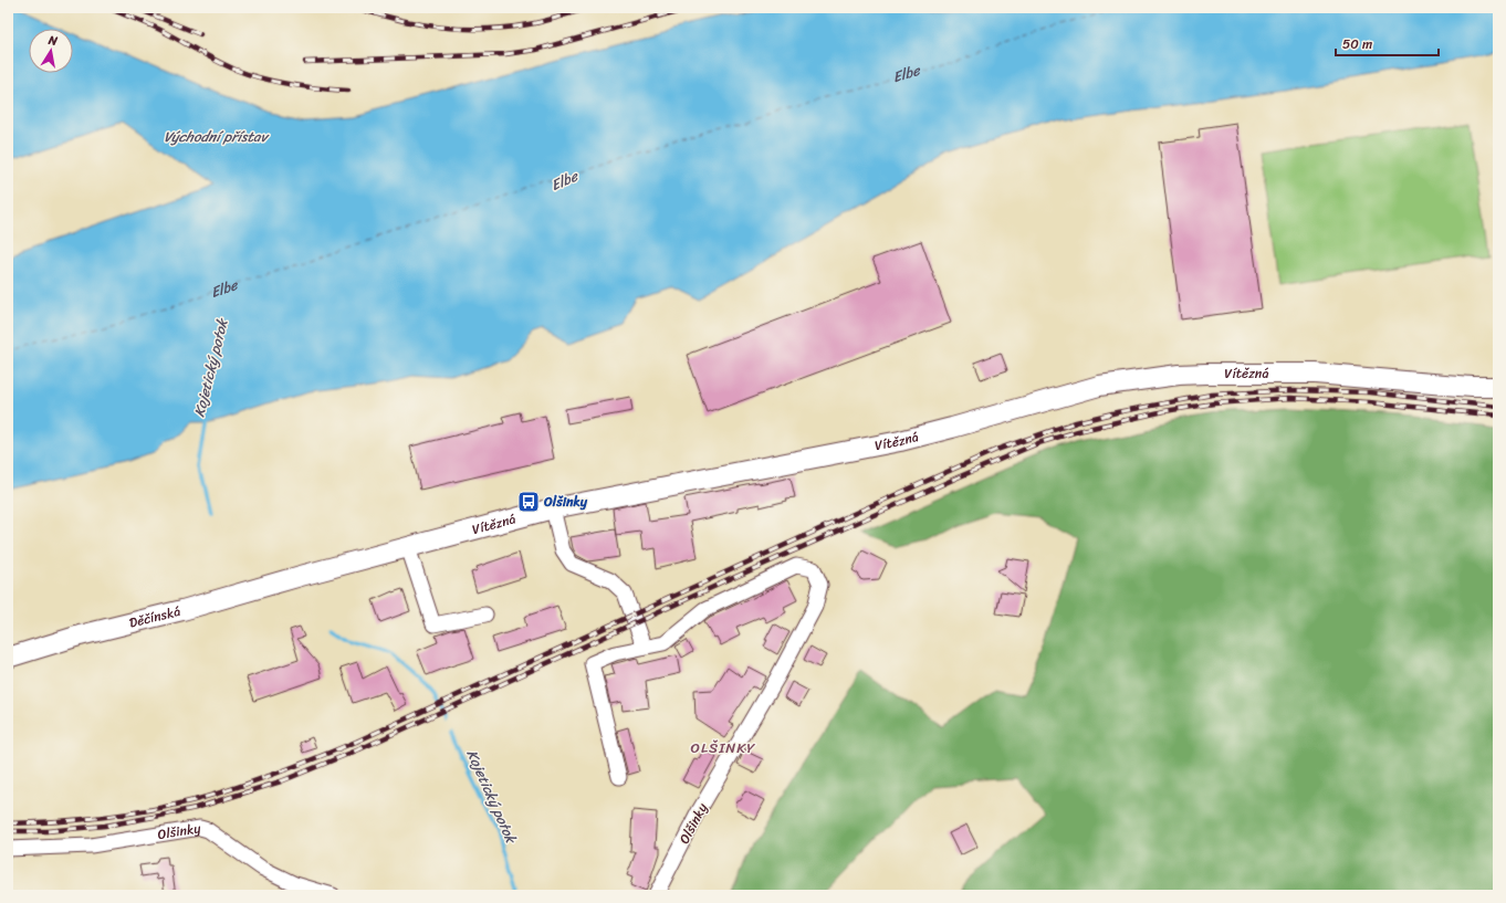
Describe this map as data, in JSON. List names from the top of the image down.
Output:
{
  "streets": {
    "main road": ["Vítězná", "Děčínská"],
    "street": ["Olšinky"]
  },
  "crossings": [
    ["Vítězná", "Děčínská"]
  ],
  "districts": ["OLŠINKY"],
  "water": ["Elbe", "Východní přístav", "Kojetický potok"],
  "places": {
    "bus stop": ["Olšinky"]
  },
  "scale_bar": "50 m",
  "north": "top"
}
